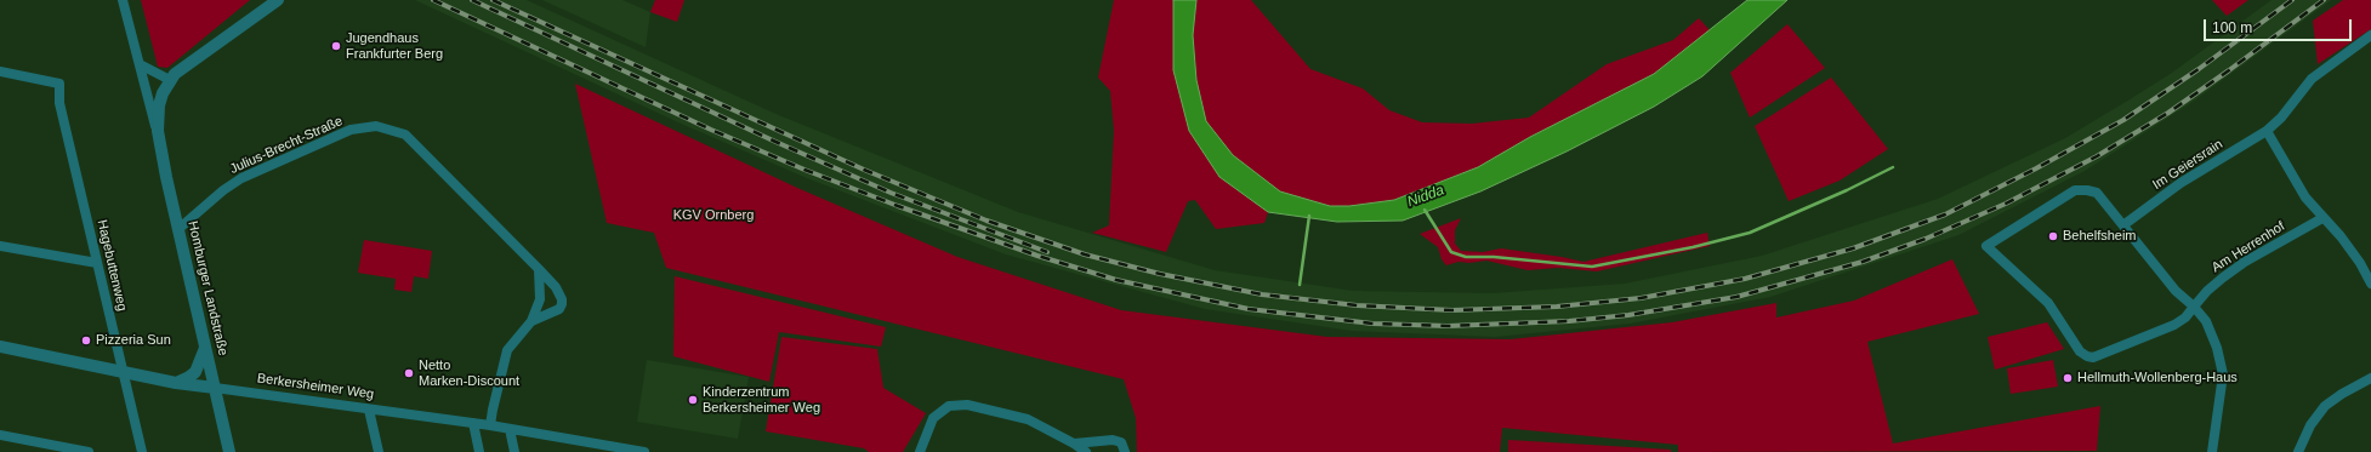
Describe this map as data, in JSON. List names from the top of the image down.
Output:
{
  "streets": {
    "street": [
      "Julius-Brecht-Straße",
      "Im Geiersrain",
      "Am Herrenhof",
      "Hagebuttenweg",
      "Homburger Landstraße",
      "Berkersheimer Weg"
    ]
  },
  "crossings": [
    ["Julius-Brecht-Straße", "Homburger Landstraße"],
    ["Julius-Brecht-Straße", "Berkersheimer Weg"],
    ["Im Geiersrain", "Am Herrenhof"],
    ["Hagebuttenweg", "Berkersheimer Weg"],
    ["Homburger Landstraße", "Berkersheimer Weg"]
  ],
  "water": ["Nidda"],
  "parks": ["KGV Ornberg"],
  "places": [
    "Jugendhaus Frankfurter Berg",
    "Behelfsheim",
    "Pizzeria Sun",
    "Netto Marken-Discount",
    "Hellmuth-Wollenberg-Haus",
    "Kinderzentrum Berkersheimer Weg"
  ],
  "scale_bar": "100 m"
}
